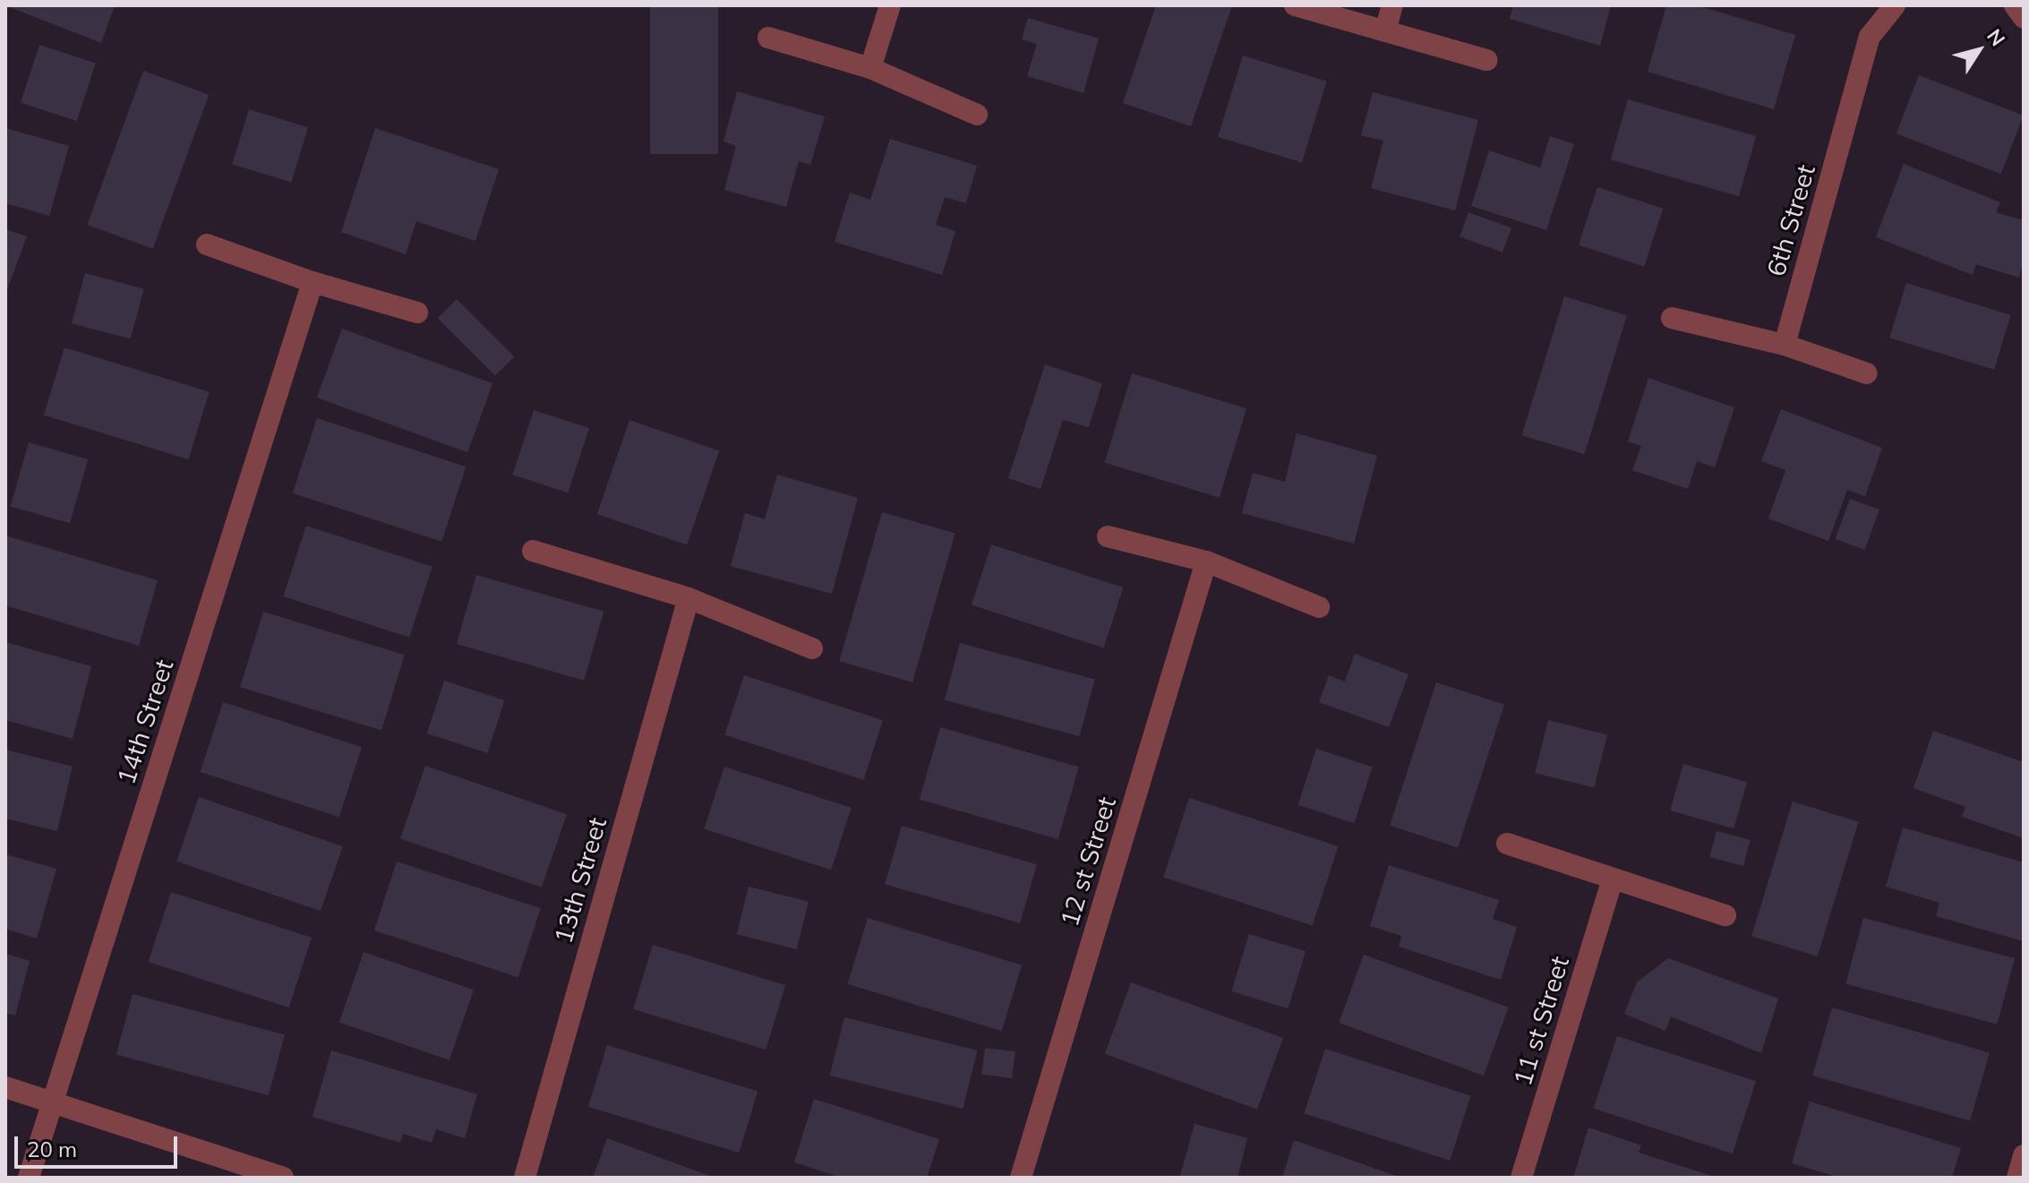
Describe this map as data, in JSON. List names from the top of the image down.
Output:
{
  "streets": {
    "street": [
      "6th Street",
      "14th Street",
      "12 st Street",
      "13th Street",
      "11 st Street"
    ]
  },
  "scale_bar": "20 m",
  "north": "top right"
}
